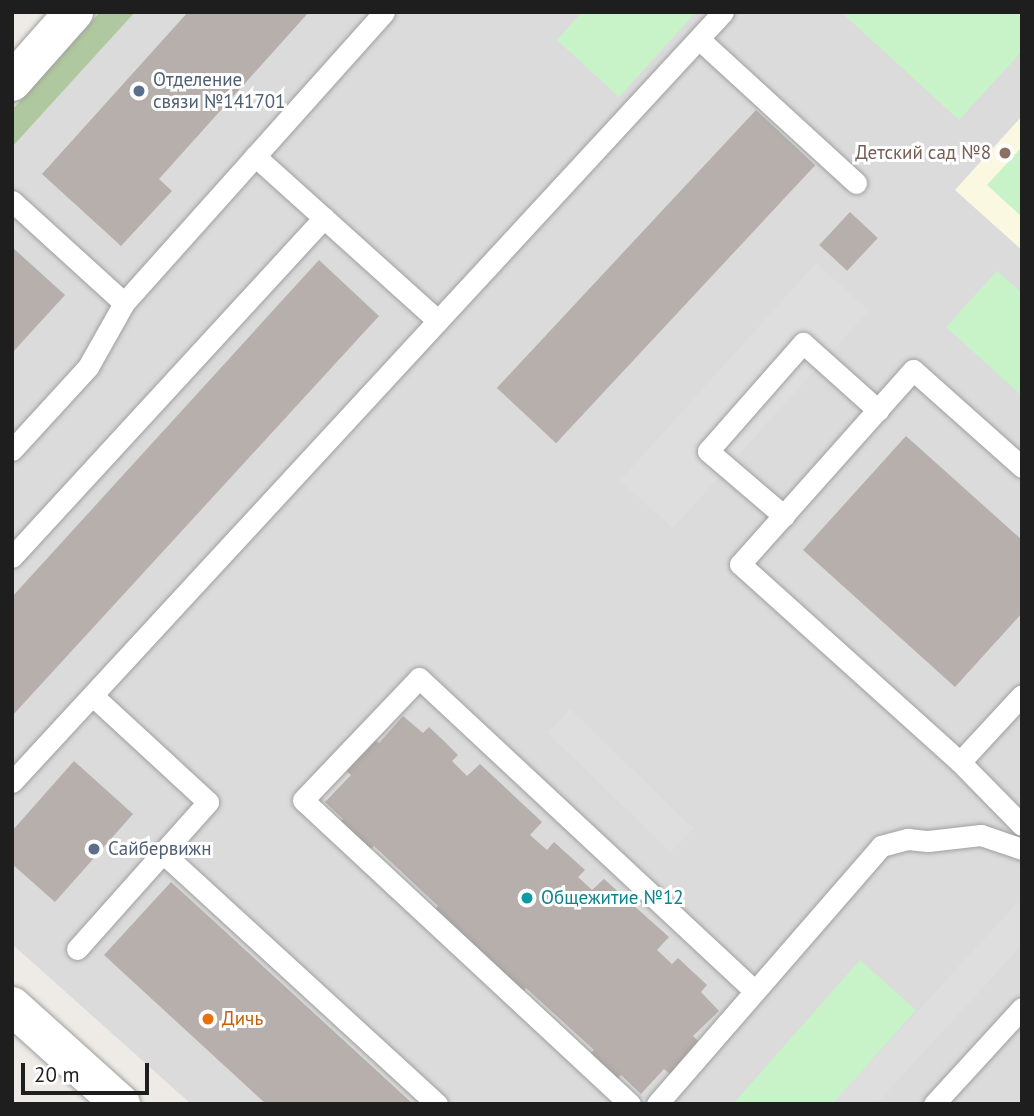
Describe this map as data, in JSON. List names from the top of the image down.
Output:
{
  "places": [
    "Отделение связи №141701",
    "Детский сад №8",
    "Сайбервижн",
    "Общежитие №12",
    "Дичь"
  ],
  "scale_bar": "20 m"
}
